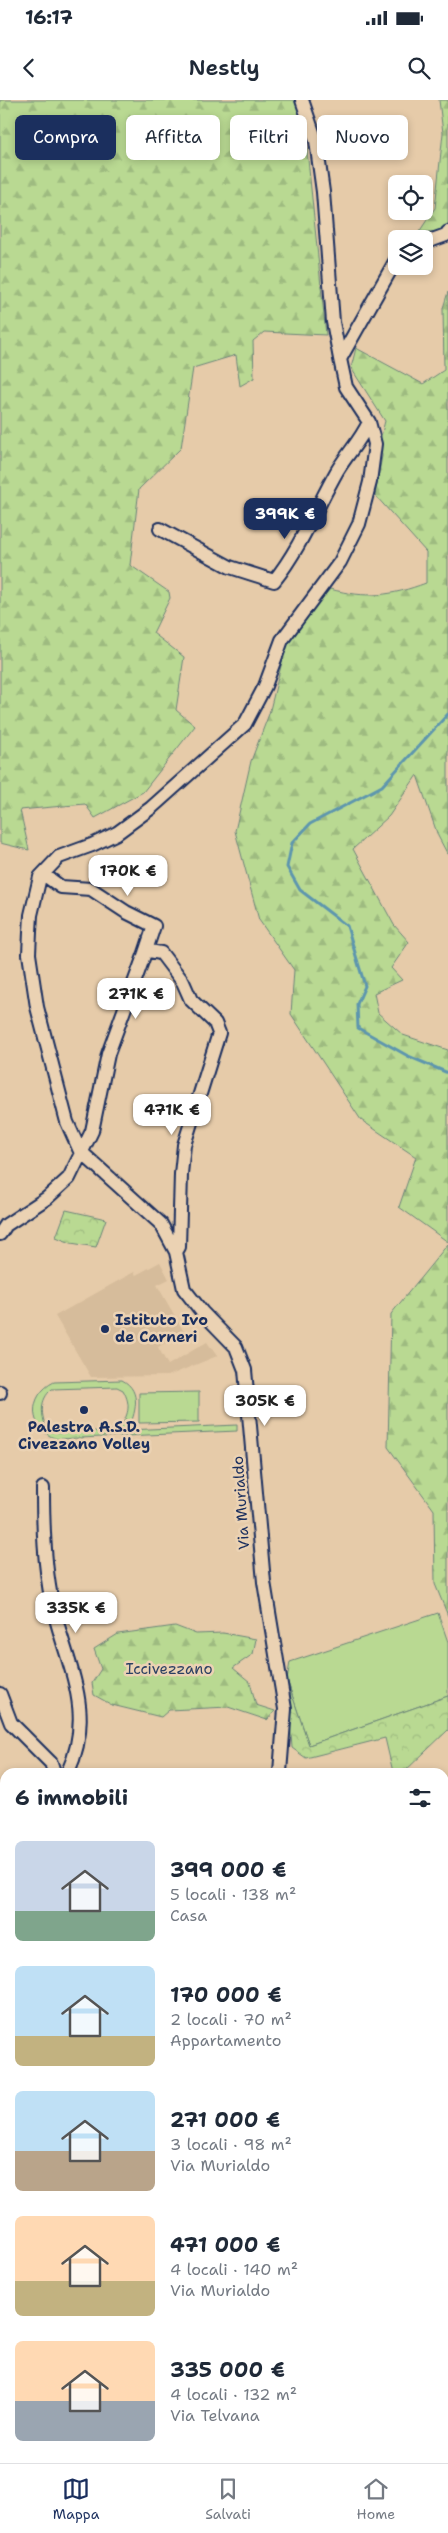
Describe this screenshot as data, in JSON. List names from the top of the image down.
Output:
{
  "streets": {
    "street": ["Via Murialdo"]
  },
  "parks": ["Iccivezzano"],
  "places": ["Istituto Ivo de Carneri", "Palestra A.S.D. Civezzano Volley"],
  "page": {
    "status": "16:17",
    "header": "Nestly",
    "chip": [
      "Compra",
      "Affitta",
      "Filtri",
      "Nuovo"
    ],
    "price": [
      "399K €",
      "170K €",
      "271K €",
      "471K €",
      "305K €",
      "335K €"
    ],
    "heading": "6 immobili",
    "list": [
      {
        "name": "399 000 €",
        "note": "5 locali · 138 m² · Casa"
      },
      {
        "name": "170 000 €",
        "note": "2 locali · 70 m² · Appartamento"
      },
      {
        "name": "271 000 €",
        "note": "3 locali · 98 m² · Via Murialdo"
      },
      {
        "name": "471 000 €",
        "note": "4 locali · 140 m² · Via Murialdo"
      },
      {
        "name": "335 000 €",
        "note": "4 locali · 132 m² · Via Telvana"
      }
    ],
    "tabs": ["Mappa", "Salvati", "Home"]
  }
}
